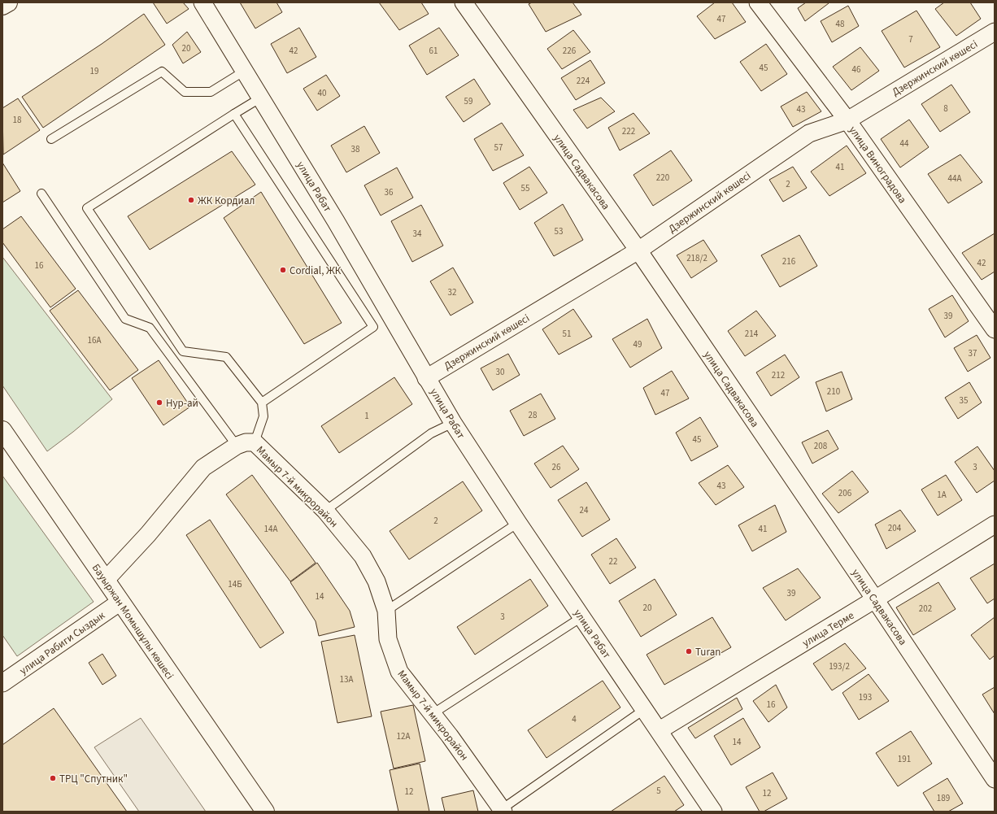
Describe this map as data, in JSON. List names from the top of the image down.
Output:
{
  "streets": {
    "main road": ["Бауыржан Момышұлы көшесі"],
    "street": [
      "Дзержинский көшесі",
      "улица Виноградова",
      "улица Садвакасова",
      "улица Рабат",
      "Мамыр 7-й микрорайон",
      "улица Терме",
      "улица Рабиги Сыздык"
    ]
  },
  "crossings": [
    ["Дзержинский көшесі", "улица Виноградова"],
    ["Дзержинский көшесі", "улица Садвакасова"],
    ["Дзержинский көшесі", "улица Рабат"],
    ["улица Садвакасова", "улица Терме"],
    ["улица Рабат", "улица Терме"],
    ["Бауыржан Момышұлы көшесі", "улица Рабиги Сыздык"]
  ],
  "places": [
    "ЖК Кордиал",
    "Cordial, ЖК",
    "Нур-ай",
    "Turan",
    "ТРЦ \"Спутник\""
  ],
  "house_numbers": [
    "47",
    "48",
    "7",
    "20",
    "42",
    "61",
    "226",
    "45",
    "46",
    "19",
    "224",
    "40",
    "59",
    "8",
    "43",
    "18",
    "222",
    "44",
    "57",
    "38",
    "41",
    "220",
    "44А",
    "2",
    "55",
    "36",
    "53",
    "34",
    "218/2",
    "216",
    "42",
    "16",
    "32",
    "39",
    "51",
    "214",
    "16А",
    "49",
    "37",
    "30",
    "212",
    "210",
    "47",
    "35",
    "28",
    "1",
    "45",
    "208",
    "26",
    "3",
    "43",
    "206",
    "1А",
    "24",
    "2",
    "204",
    "14А",
    "41",
    "22",
    "14Б",
    "39",
    "14",
    "20",
    "202",
    "3",
    "193/2",
    "13А",
    "193",
    "16",
    "4",
    "12А",
    "14",
    "191",
    "5",
    "12",
    "12",
    "189"
  ]
}
